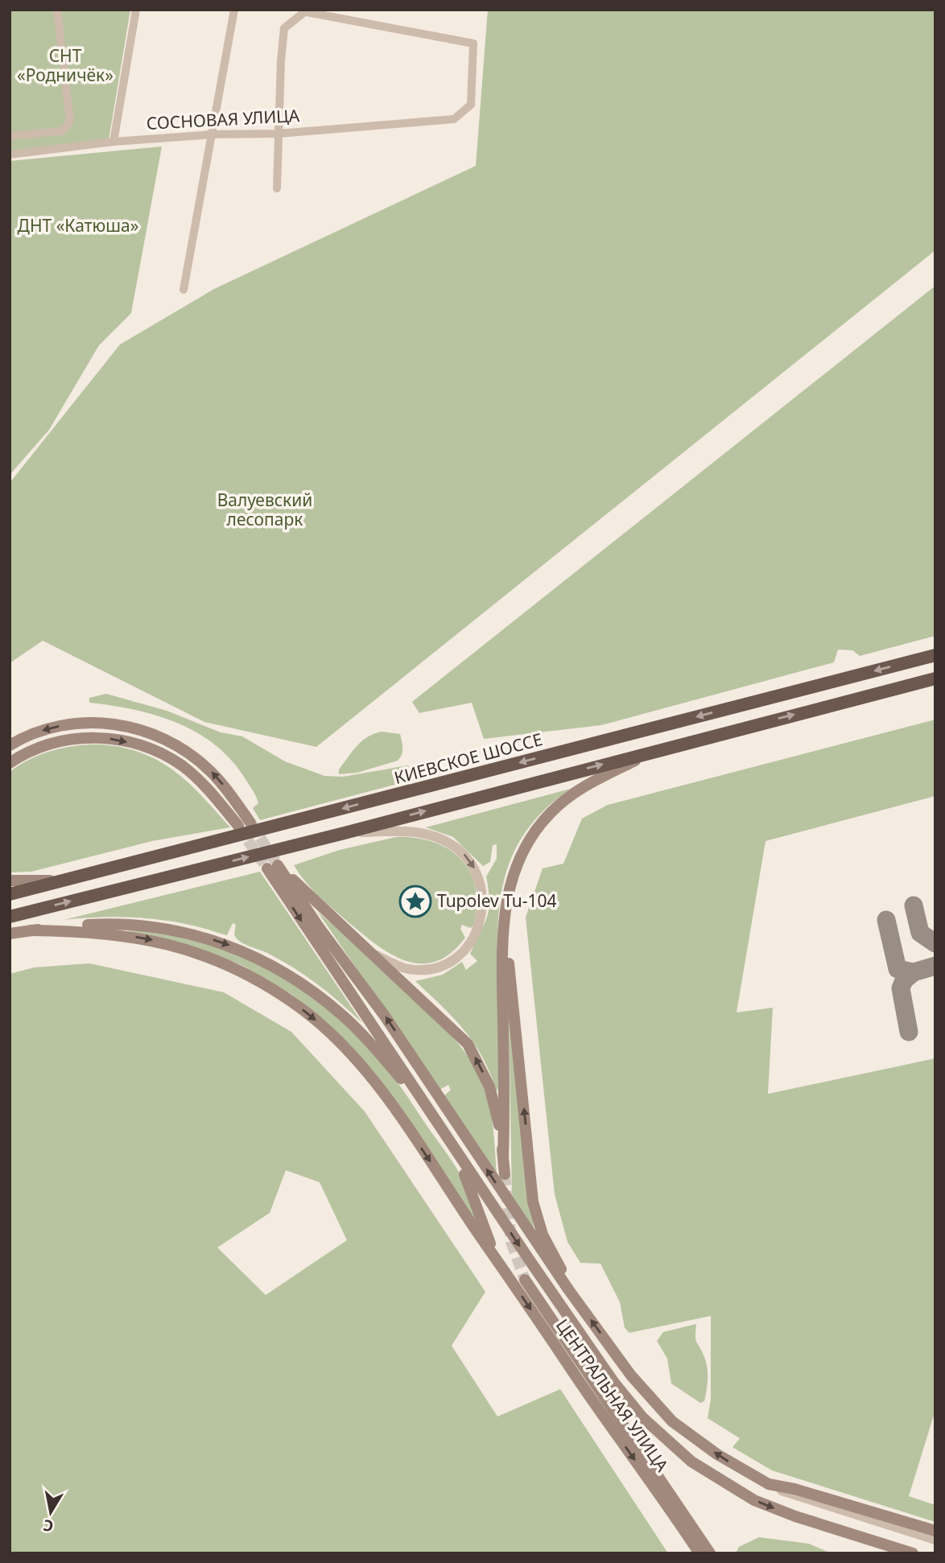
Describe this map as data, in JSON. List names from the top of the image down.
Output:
{
  "streets": {
    "highway": ["КИЕВСКОЕ ШОССЕ"],
    "main road": ["ЦЕНТРАЛЬНАЯ УЛИЦА"],
    "street": ["СОСНОВАЯ УЛИЦА"]
  },
  "parks": ["СНТ «Родничёк»", "ДНТ «Катюша»", "Валуевский лесопарк"],
  "places": {
    "place": ["Tupolev Tu-104"]
  },
  "north": "bottom"
}
